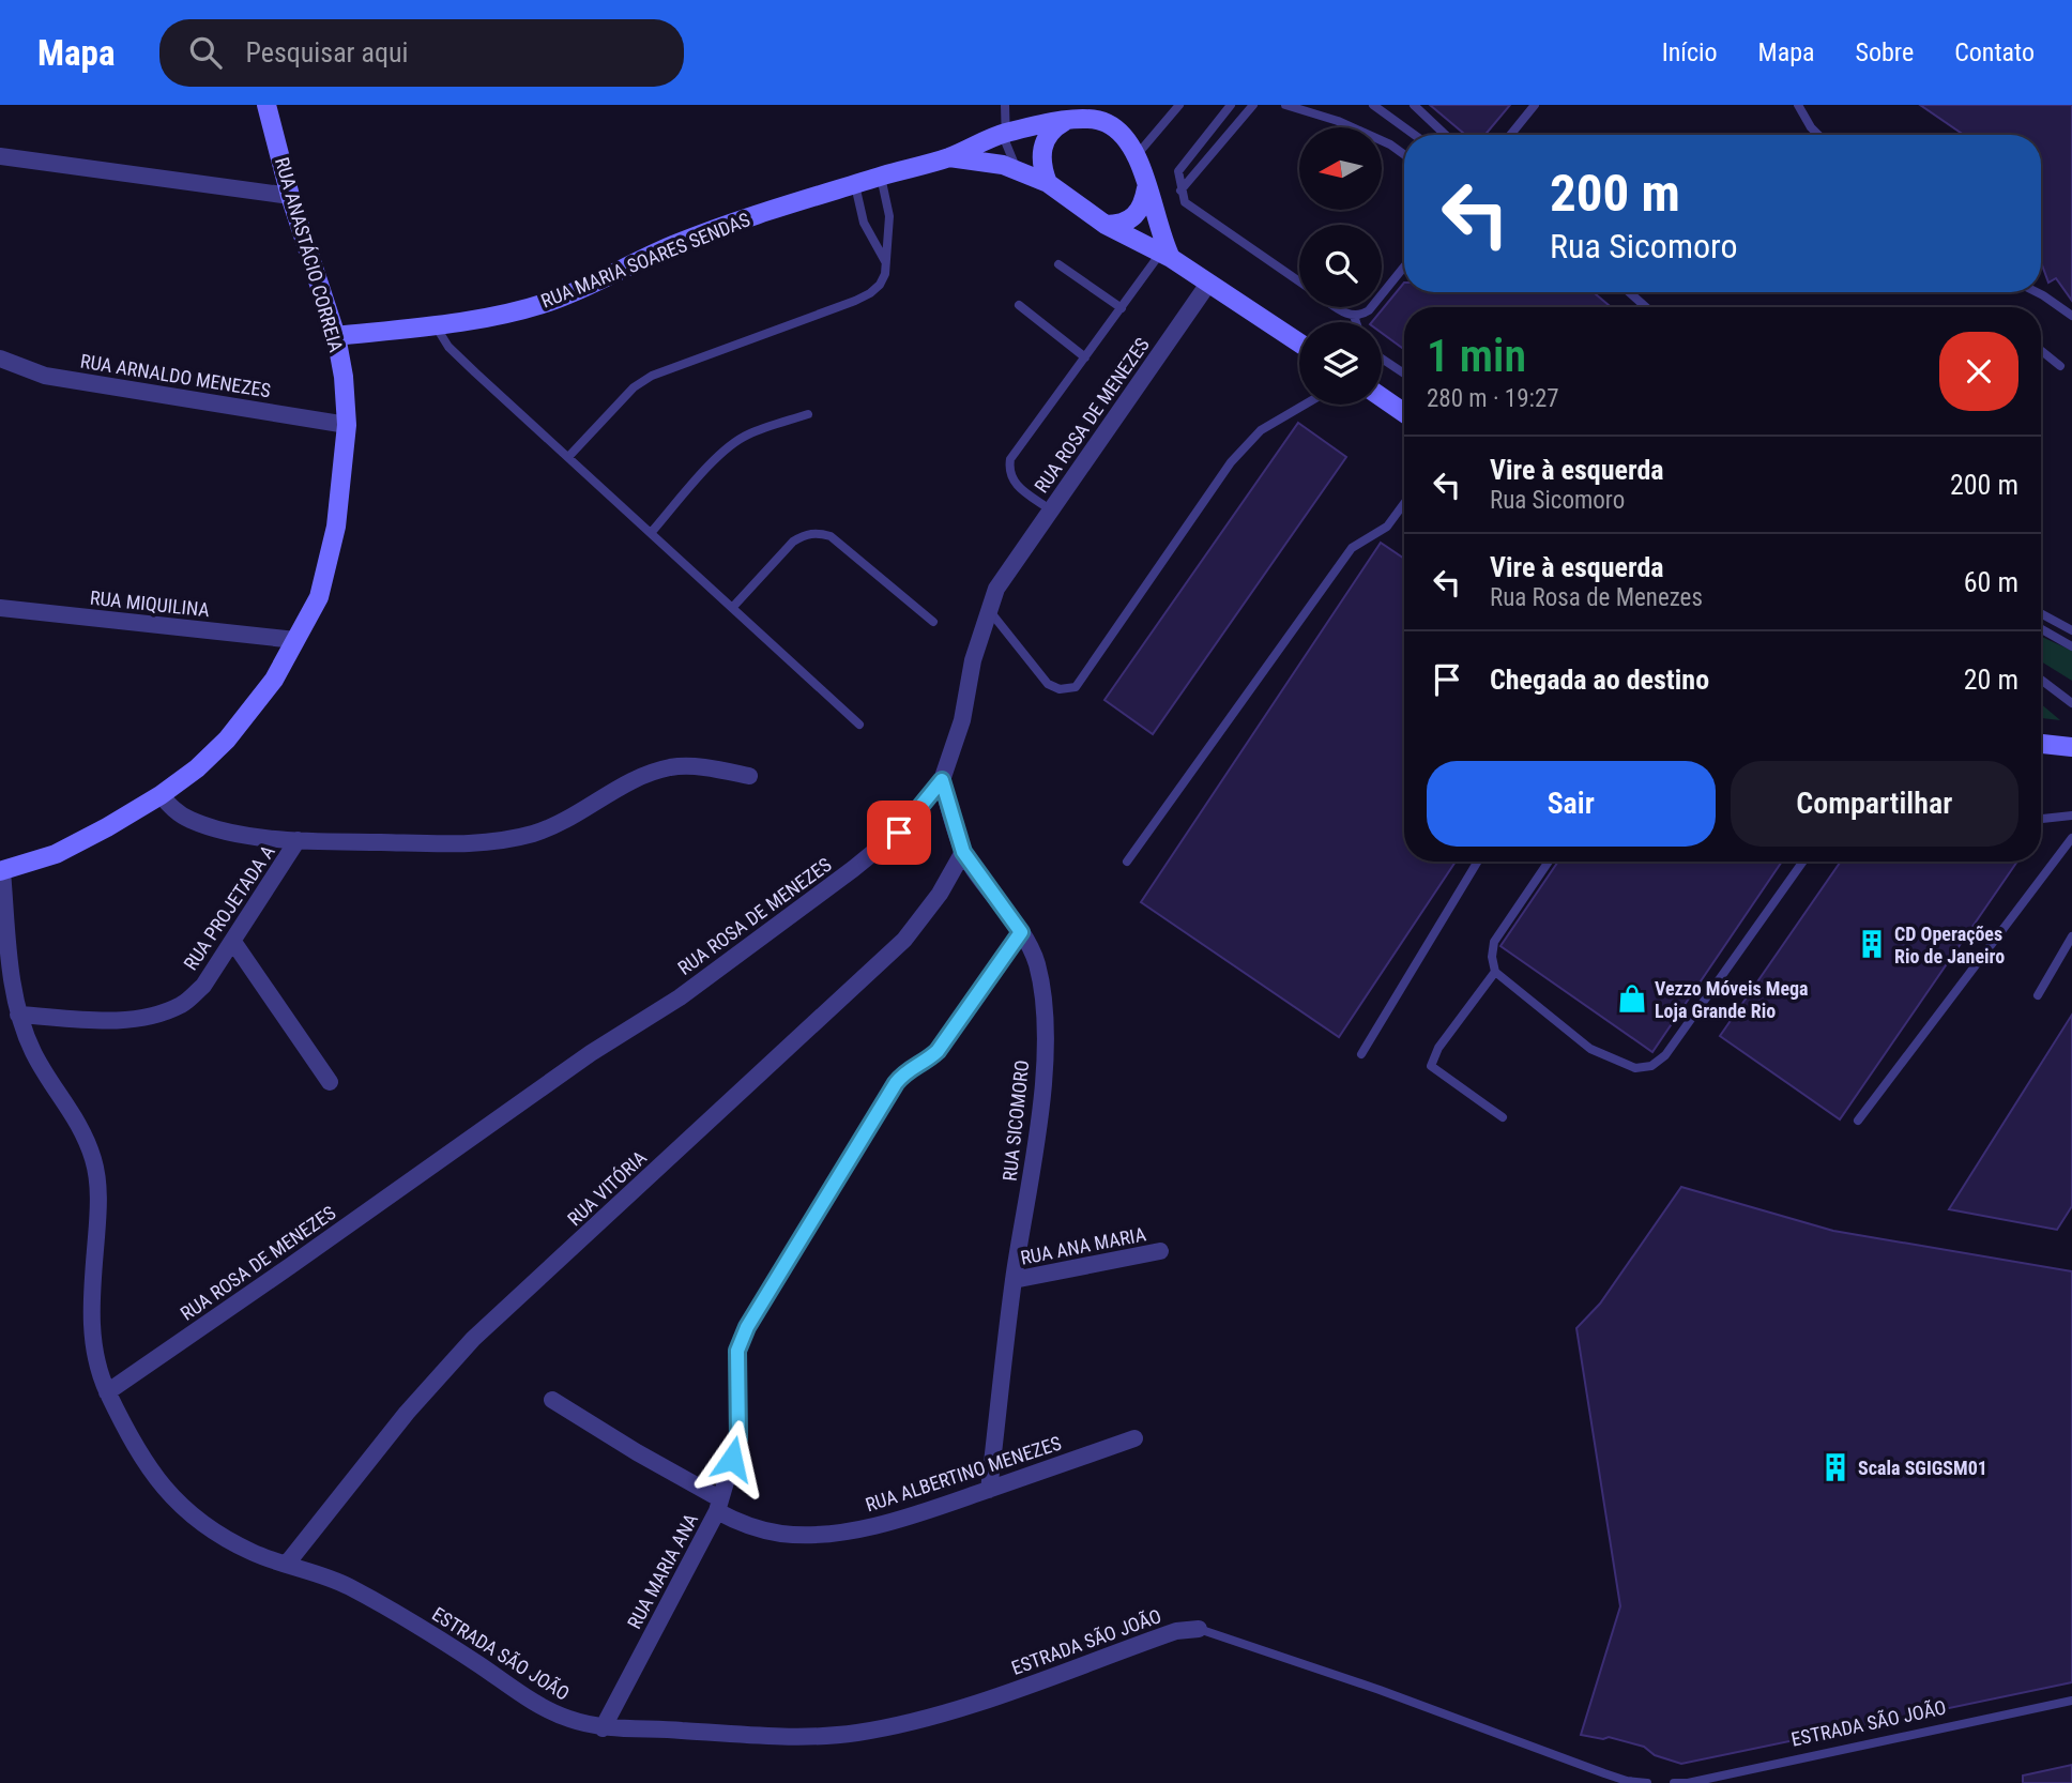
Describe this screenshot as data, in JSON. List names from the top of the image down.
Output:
{
  "streets": {
    "main road": ["RUA ANASTÁCIO CORREIA", "RUA MARIA SOARES SENDAS"],
    "street": [
      "RUA ARNALDO MENEZES",
      "RUA ROSA DE MENEZES",
      "RUA MIQUILINA",
      "RUA PROJETADA A",
      "RUA SICOMORO",
      "RUA VITÓRIA",
      "RUA ANA MARIA",
      "RUA ALBERTINO MENEZES",
      "RUA MARIA ANA",
      "ESTRADA SÃO JOÃO"
    ]
  },
  "crossings": [
    ["RUA ANASTÁCIO CORREIA", "RUA MARIA SOARES SENDAS"],
    ["RUA ANASTÁCIO CORREIA", "RUA ARNALDO MENEZES"],
    ["RUA ANASTÁCIO CORREIA", "RUA MIQUILINA"],
    ["RUA ANASTÁCIO CORREIA", "ESTRADA SÃO JOÃO"],
    ["RUA MARIA SOARES SENDAS", "RUA ROSA DE MENEZES"],
    ["RUA ROSA DE MENEZES", "RUA SICOMORO"],
    ["RUA ROSA DE MENEZES", "ESTRADA SÃO JOÃO"],
    ["RUA PROJETADA A", "ESTRADA SÃO JOÃO"],
    ["RUA SICOMORO", "RUA VITÓRIA"],
    ["RUA SICOMORO", "RUA ANA MARIA"],
    ["RUA SICOMORO", "RUA ALBERTINO MENEZES"],
    ["RUA SICOMORO", "RUA MARIA ANA"],
    ["RUA VITÓRIA", "ESTRADA SÃO JOÃO"],
    ["RUA ALBERTINO MENEZES", "RUA MARIA ANA"],
    ["RUA MARIA ANA", "ESTRADA SÃO JOÃO"]
  ],
  "places": {
    "building": ["CD Operações Rio de Janeiro", "Scala SGIGSM01"],
    "shop": ["Vezzo Móveis Mega Loja Grande Rio"]
  },
  "north": "left",
  "page": {
    "header": "Mapa",
    "search": "Pesquisar aqui",
    "nav": [
      "Início",
      "Mapa",
      "Sobre",
      "Contato"
    ],
    "turn": ["200 m", "Rua Sicomoro"],
    "heading": ["1 min", "280 m · 19:27"],
    "list": [
      {
        "name": "Vire à esquerda",
        "note": "Rua Sicomoro",
        "value": "200 m"
      },
      {
        "name": "Vire à esquerda",
        "note": "Rua Rosa de Menezes",
        "value": "60 m"
      },
      {
        "name": "Chegada ao destino",
        "value": "20 m"
      }
    ],
    "buttons": ["Sair", "Compartilhar"]
  }
}
